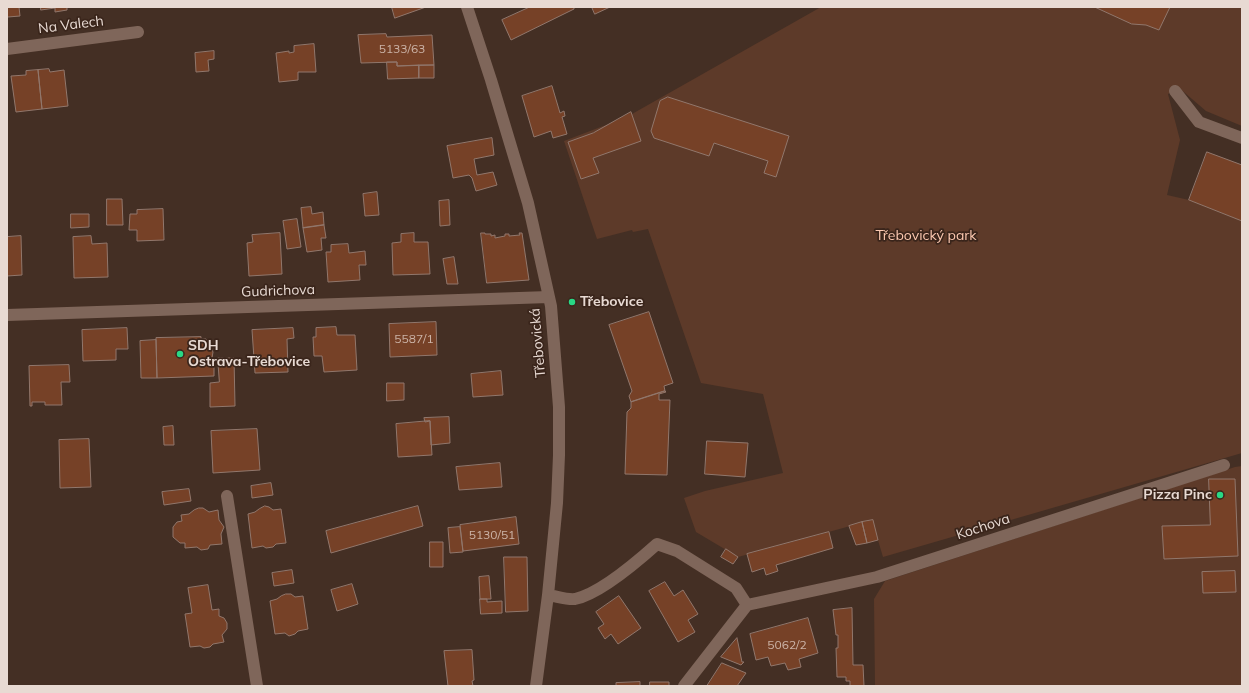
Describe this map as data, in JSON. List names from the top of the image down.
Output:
{
  "streets": {
    "street": [
      "Na Valech",
      "Gudrichova",
      "Třebovická",
      "Kochova"
    ]
  },
  "crossings": [
    ["Gudrichova", "Třebovická"]
  ],
  "parks": ["Třebovický park"],
  "places": ["Třebovice", "SDH Ostrava-Třebovice", "Pizza Pinc"],
  "house_numbers": [
    "5133/63",
    "5587/1",
    "5130/51",
    "5062/2"
  ]
}
